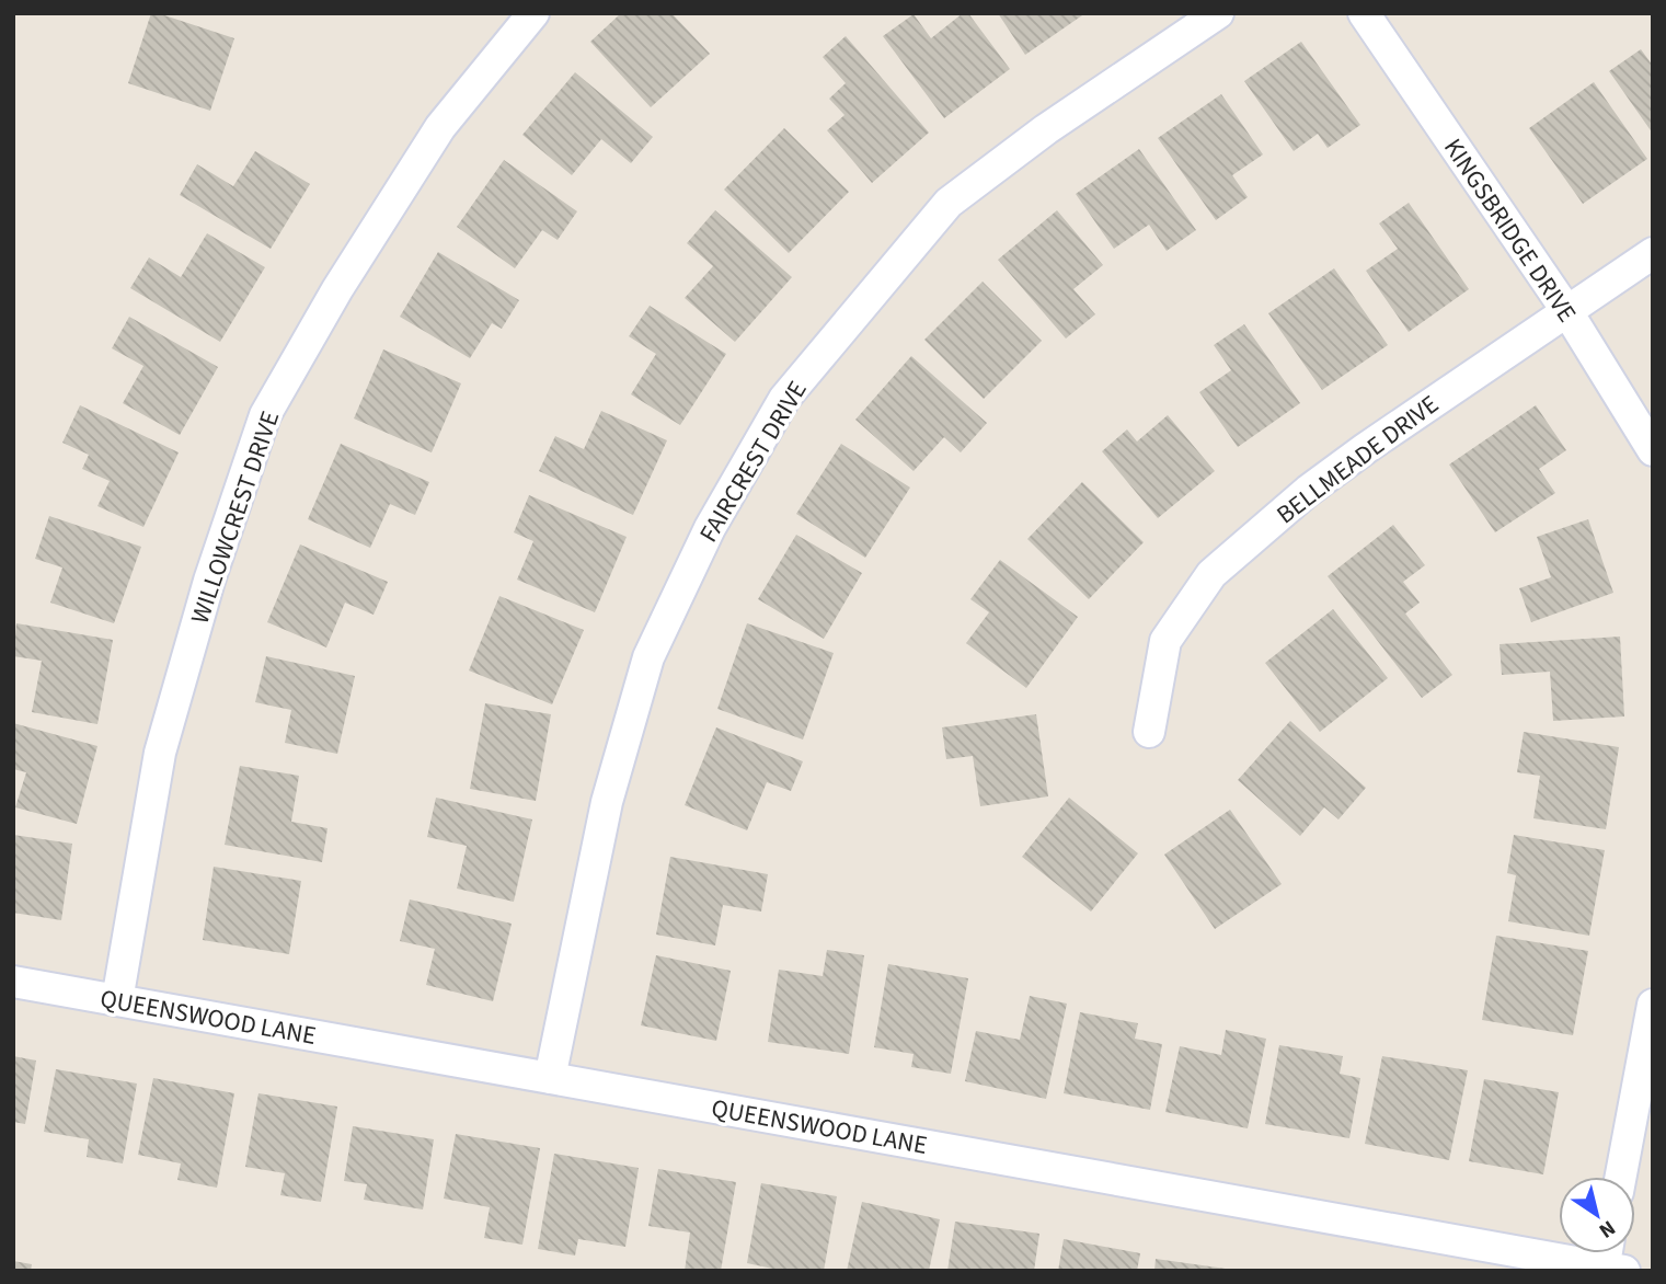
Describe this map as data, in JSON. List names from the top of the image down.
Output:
{
  "streets": {
    "street": [
      "KINGSBRIDGE DRIVE",
      "BELLMEADE DRIVE",
      "FAIRCREST DRIVE",
      "WILLOWCREST DRIVE",
      "QUEENSWOOD LANE"
    ]
  },
  "crossings": [
    ["KINGSBRIDGE DRIVE", "BELLMEADE DRIVE"],
    ["FAIRCREST DRIVE", "QUEENSWOOD LANE"],
    ["WILLOWCREST DRIVE", "QUEENSWOOD LANE"]
  ],
  "north": "bottom right"
}
